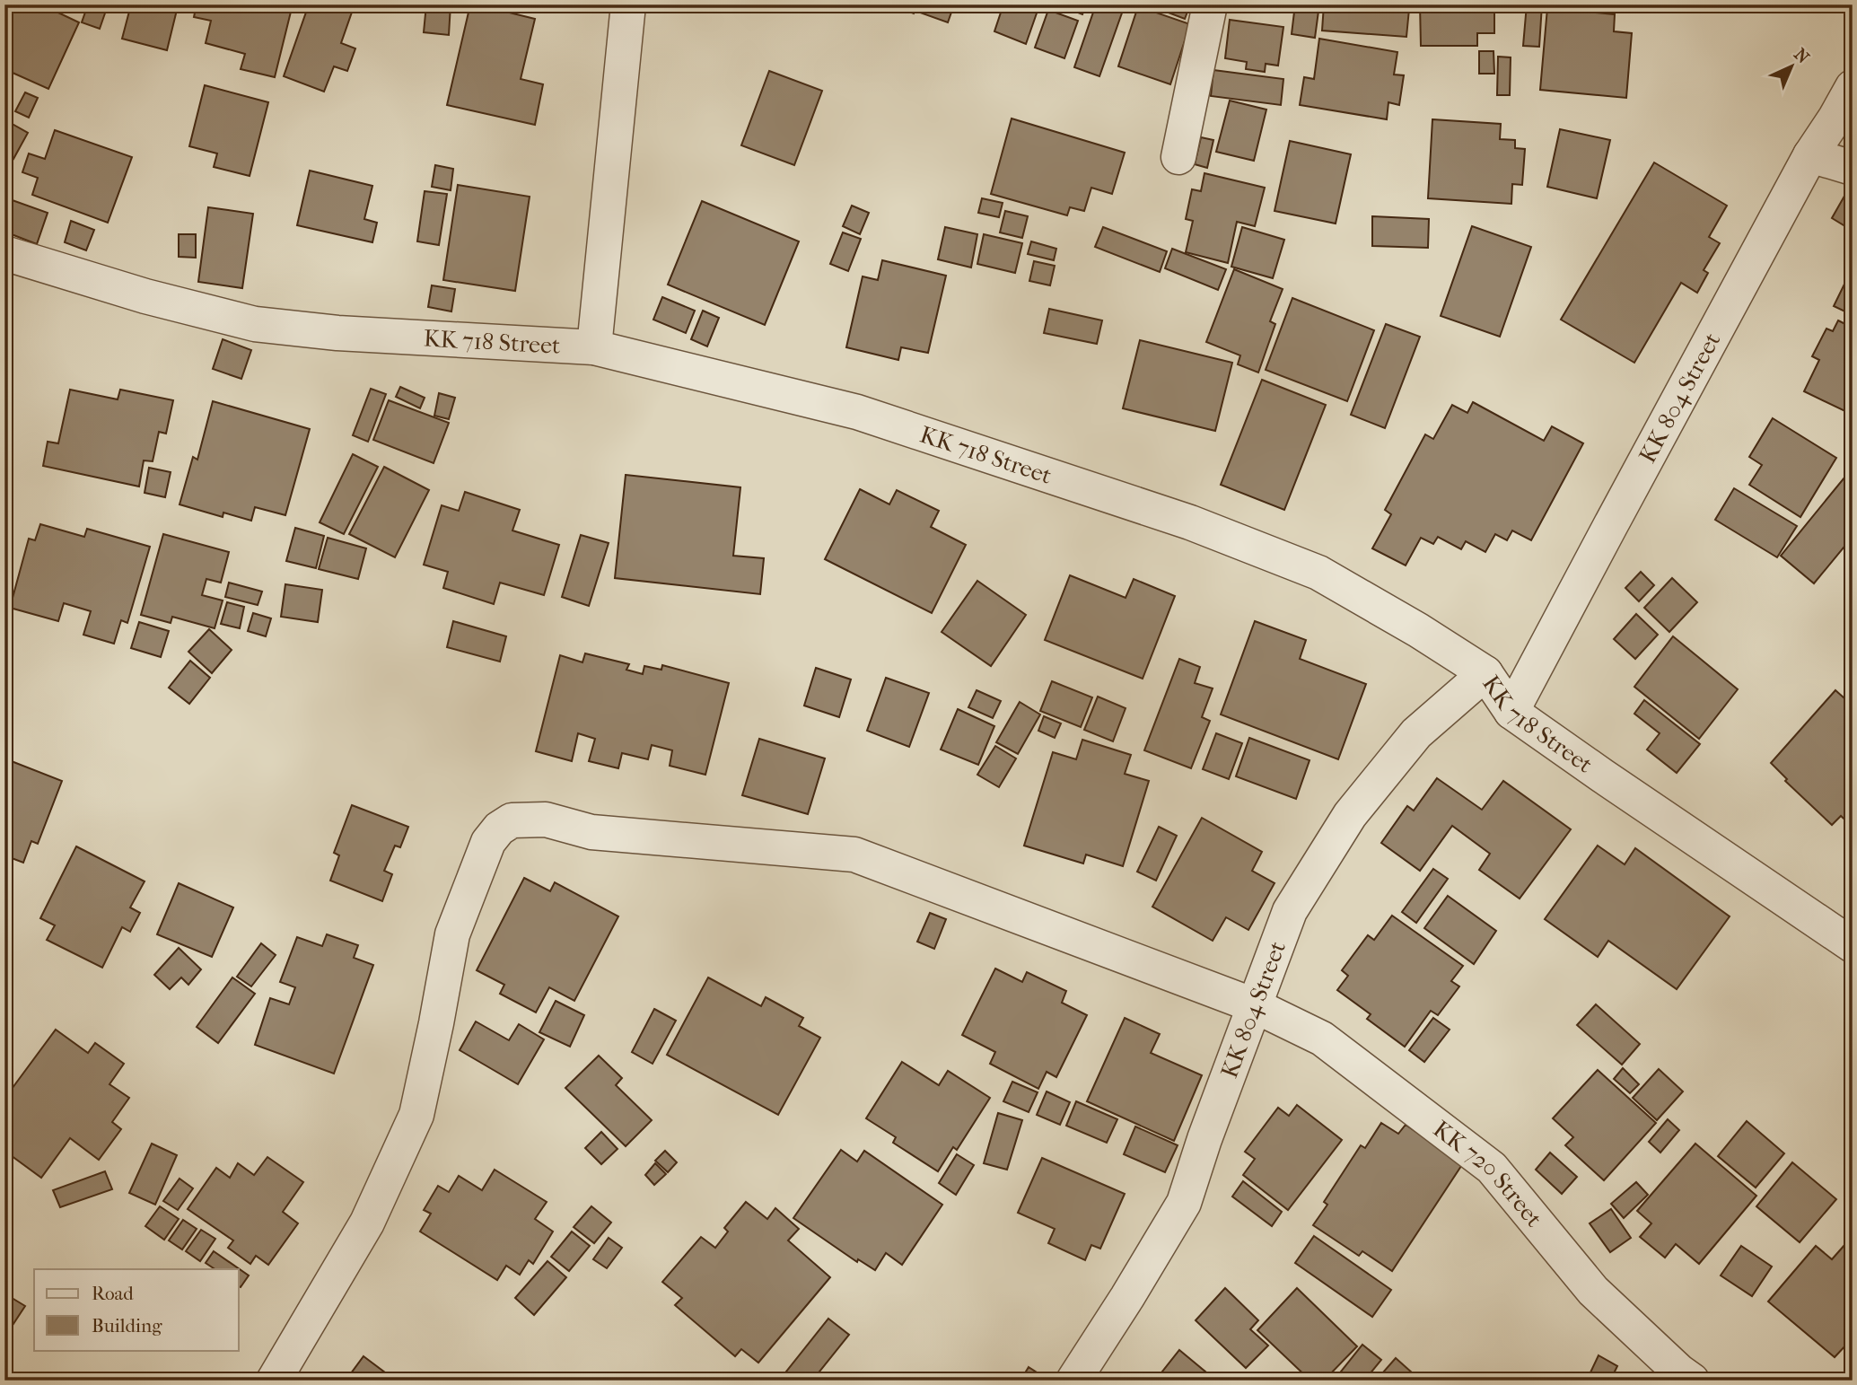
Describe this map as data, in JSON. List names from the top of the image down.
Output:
{
  "streets": {
    "street": ["KK 718 Street", "KK 804 Street", "KK 720 Street"]
  },
  "crossings": [
    ["KK 718 Street", "KK 804 Street"],
    ["KK 804 Street", "KK 720 Street"]
  ],
  "legend": ["Road", "Building"],
  "north": "top right"
}
